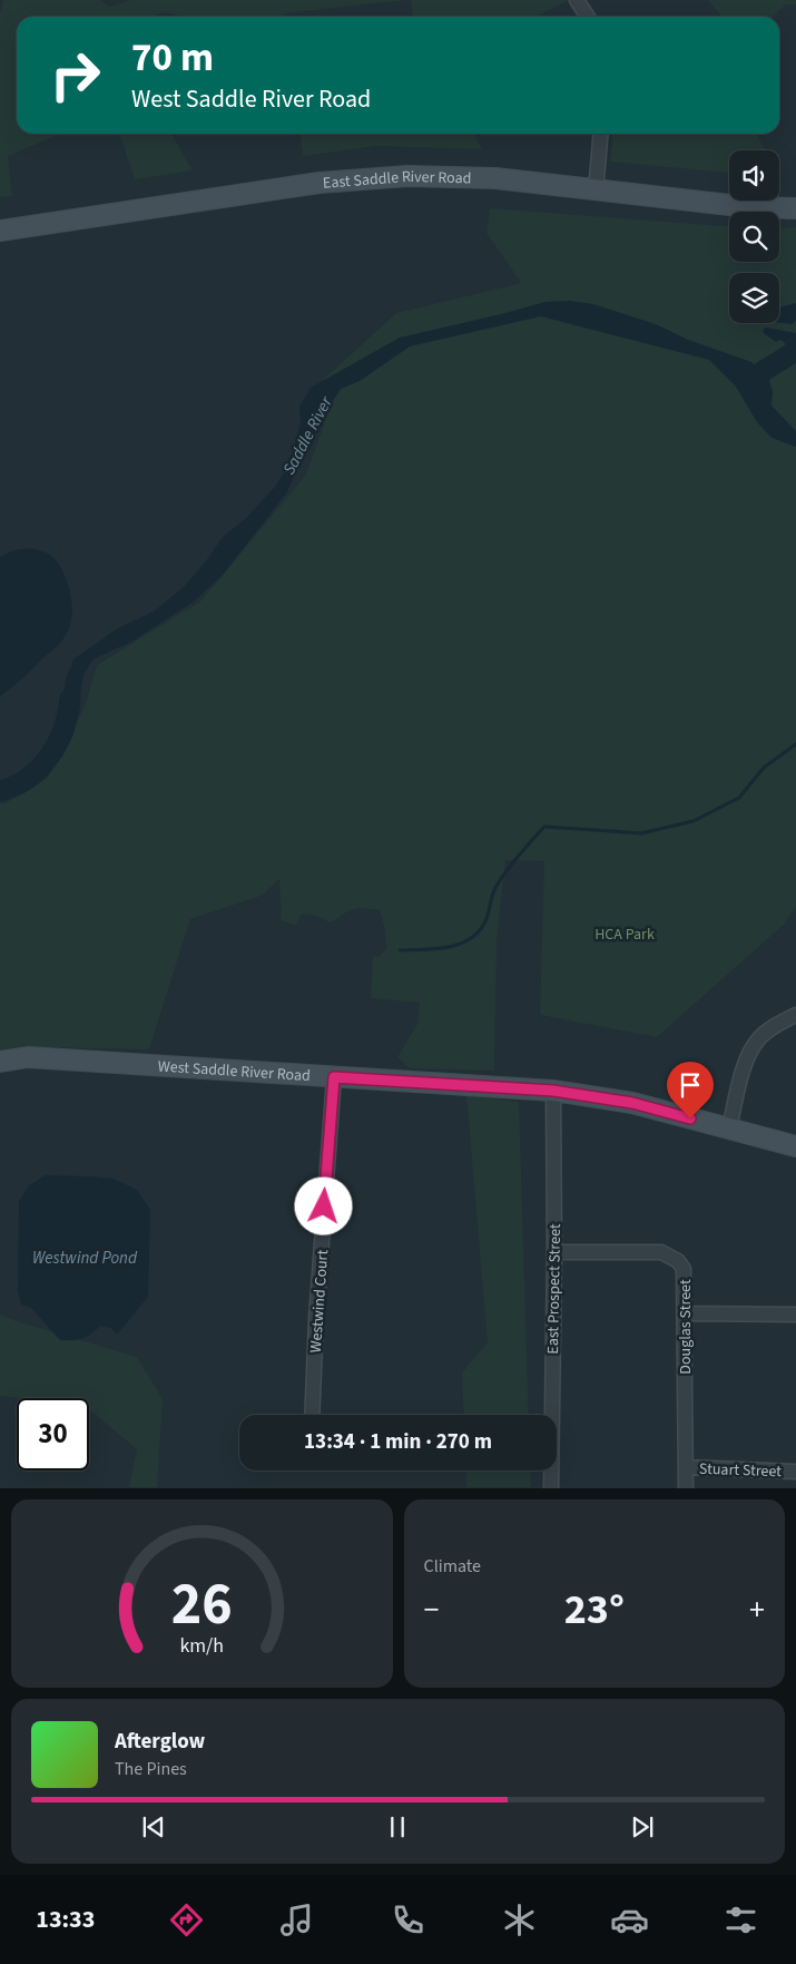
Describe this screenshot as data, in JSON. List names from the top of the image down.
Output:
{
  "streets": {
    "street": [
      "East Saddle River Road",
      "West Saddle River Road",
      "East Prospect Street",
      "Westwind Court",
      "Douglas Street",
      "Stuart Street"
    ]
  },
  "crossings": [
    ["West Saddle River Road", "East Prospect Street"],
    ["West Saddle River Road", "Westwind Court"],
    ["East Prospect Street", "Douglas Street"],
    ["Douglas Street", "Stuart Street"]
  ],
  "water": ["Saddle River", "Westwind Pond"],
  "parks": ["HCA Park"],
  "page": {
    "turn": ["70 m", "West Saddle River Road"],
    "limit": "30",
    "trip": "13:34 · 1 min · 270 m",
    "tile": "Climate",
    "heat": ["−", "23°", "+"],
    "song": ["Afterglow", "The Pines"],
    "tabs": "13:33",
    "gauge": ["26", "km/h"]
  }
}
